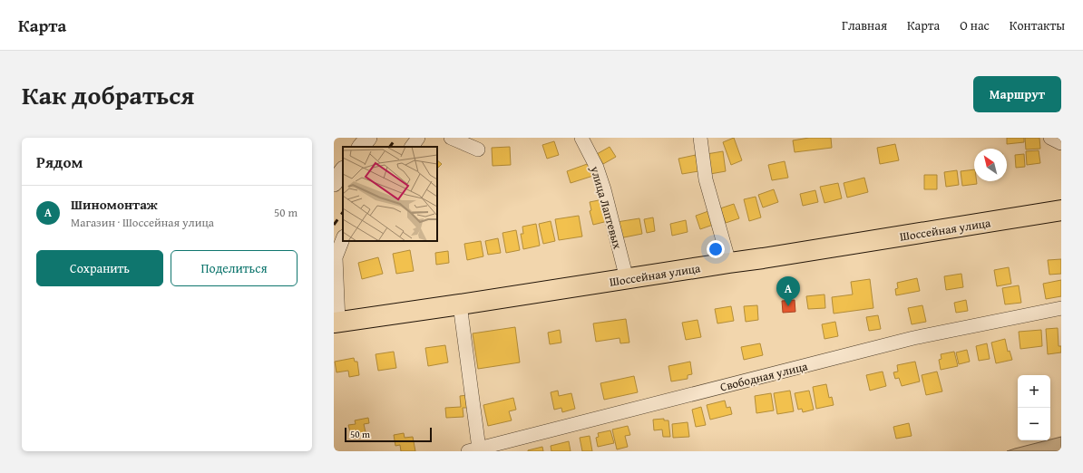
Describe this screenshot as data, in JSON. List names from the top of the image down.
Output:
{
  "streets": {
    "main road": ["Шоссейная улица"],
    "street": ["улица Лаптевых", "Свободная улица"]
  },
  "crossings": [
    ["улица Лаптевых", "Шоссейная улица"]
  ],
  "scale_bar": "50 m",
  "north": "top left",
  "page": {
    "header": "Карта",
    "nav": [
      "Главная",
      "Карта",
      "О нас",
      "Контакты"
    ],
    "title": "Как добраться",
    "buttons": [
      "Маршрут",
      ["Сохранить", "Поделиться"]
    ],
    "heading": "Рядом",
    "list": [
      {
        "mark": "A",
        "name": "Шиномонтаж",
        "note": "Магазин · Шоссейная улица",
        "value": "50 m"
      }
    ],
    "pins": "A",
    "map_buttons": ["+", "−"],
    "scale": "50 m"
  }
}
